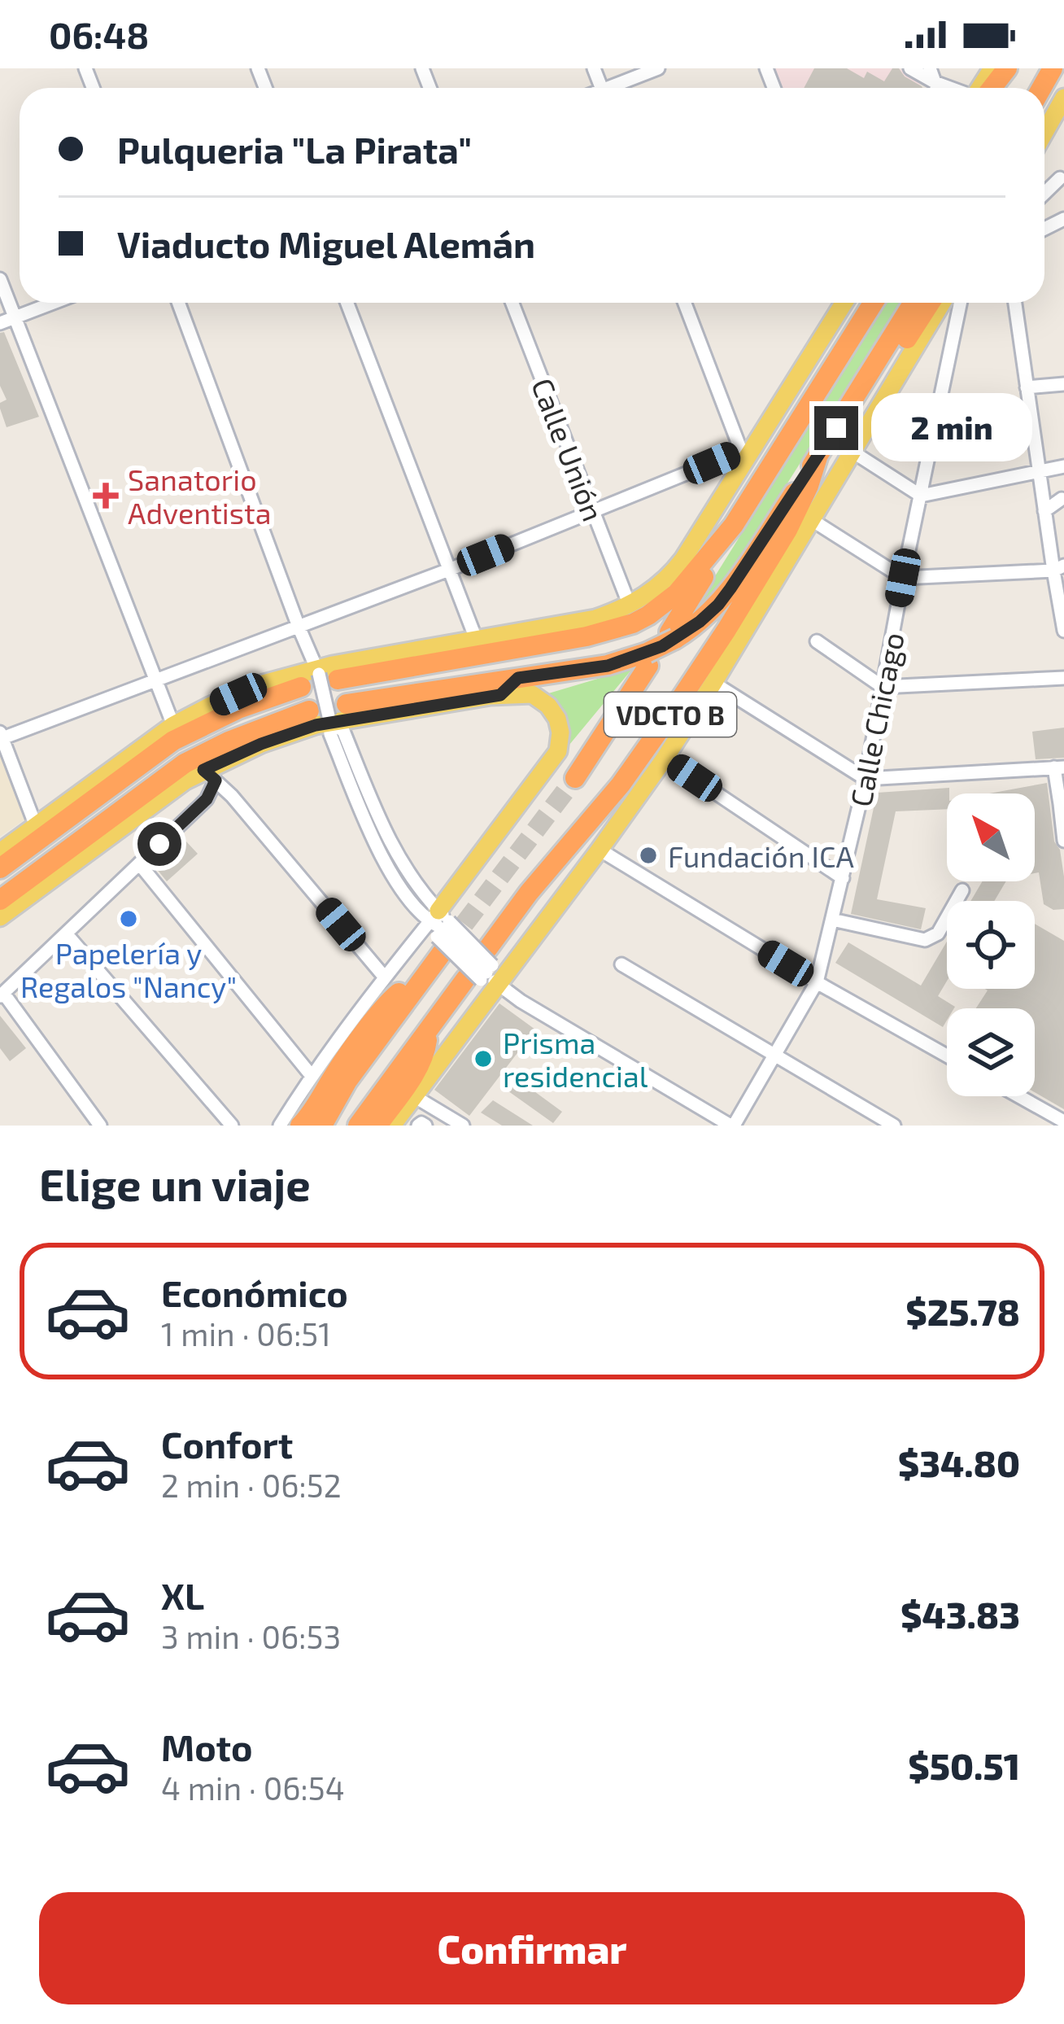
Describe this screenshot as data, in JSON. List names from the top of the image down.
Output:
{
  "streets": {
    "highway": ["VDCTO B"],
    "street": ["Calle Unión", "Calle Chicago"]
  },
  "places": {
    "health": ["Sanatorio Adventista"],
    "other": ["Fundación ICA", "Papelería y Regalos \"Nancy\"", "Prisma residencial"]
  },
  "north": "top left",
  "page": {
    "status": "06:48",
    "banner": ["Pulqueria \"La Pirata\"", "Viaducto Miguel Alemán"],
    "bubble": "2 min",
    "heading": "Elige un viaje",
    "list": [
      {
        "name": "Económico",
        "note": "1 min · 06:51",
        "value": "$25.78"
      },
      {
        "name": "Confort",
        "note": "2 min · 06:52",
        "value": "$34.80"
      },
      {
        "name": "XL",
        "note": "3 min · 06:53",
        "value": "$43.83"
      },
      {
        "name": "Moto",
        "note": "4 min · 06:54",
        "value": "$50.51"
      }
    ],
    "buttons": "Confirmar"
  }
}
